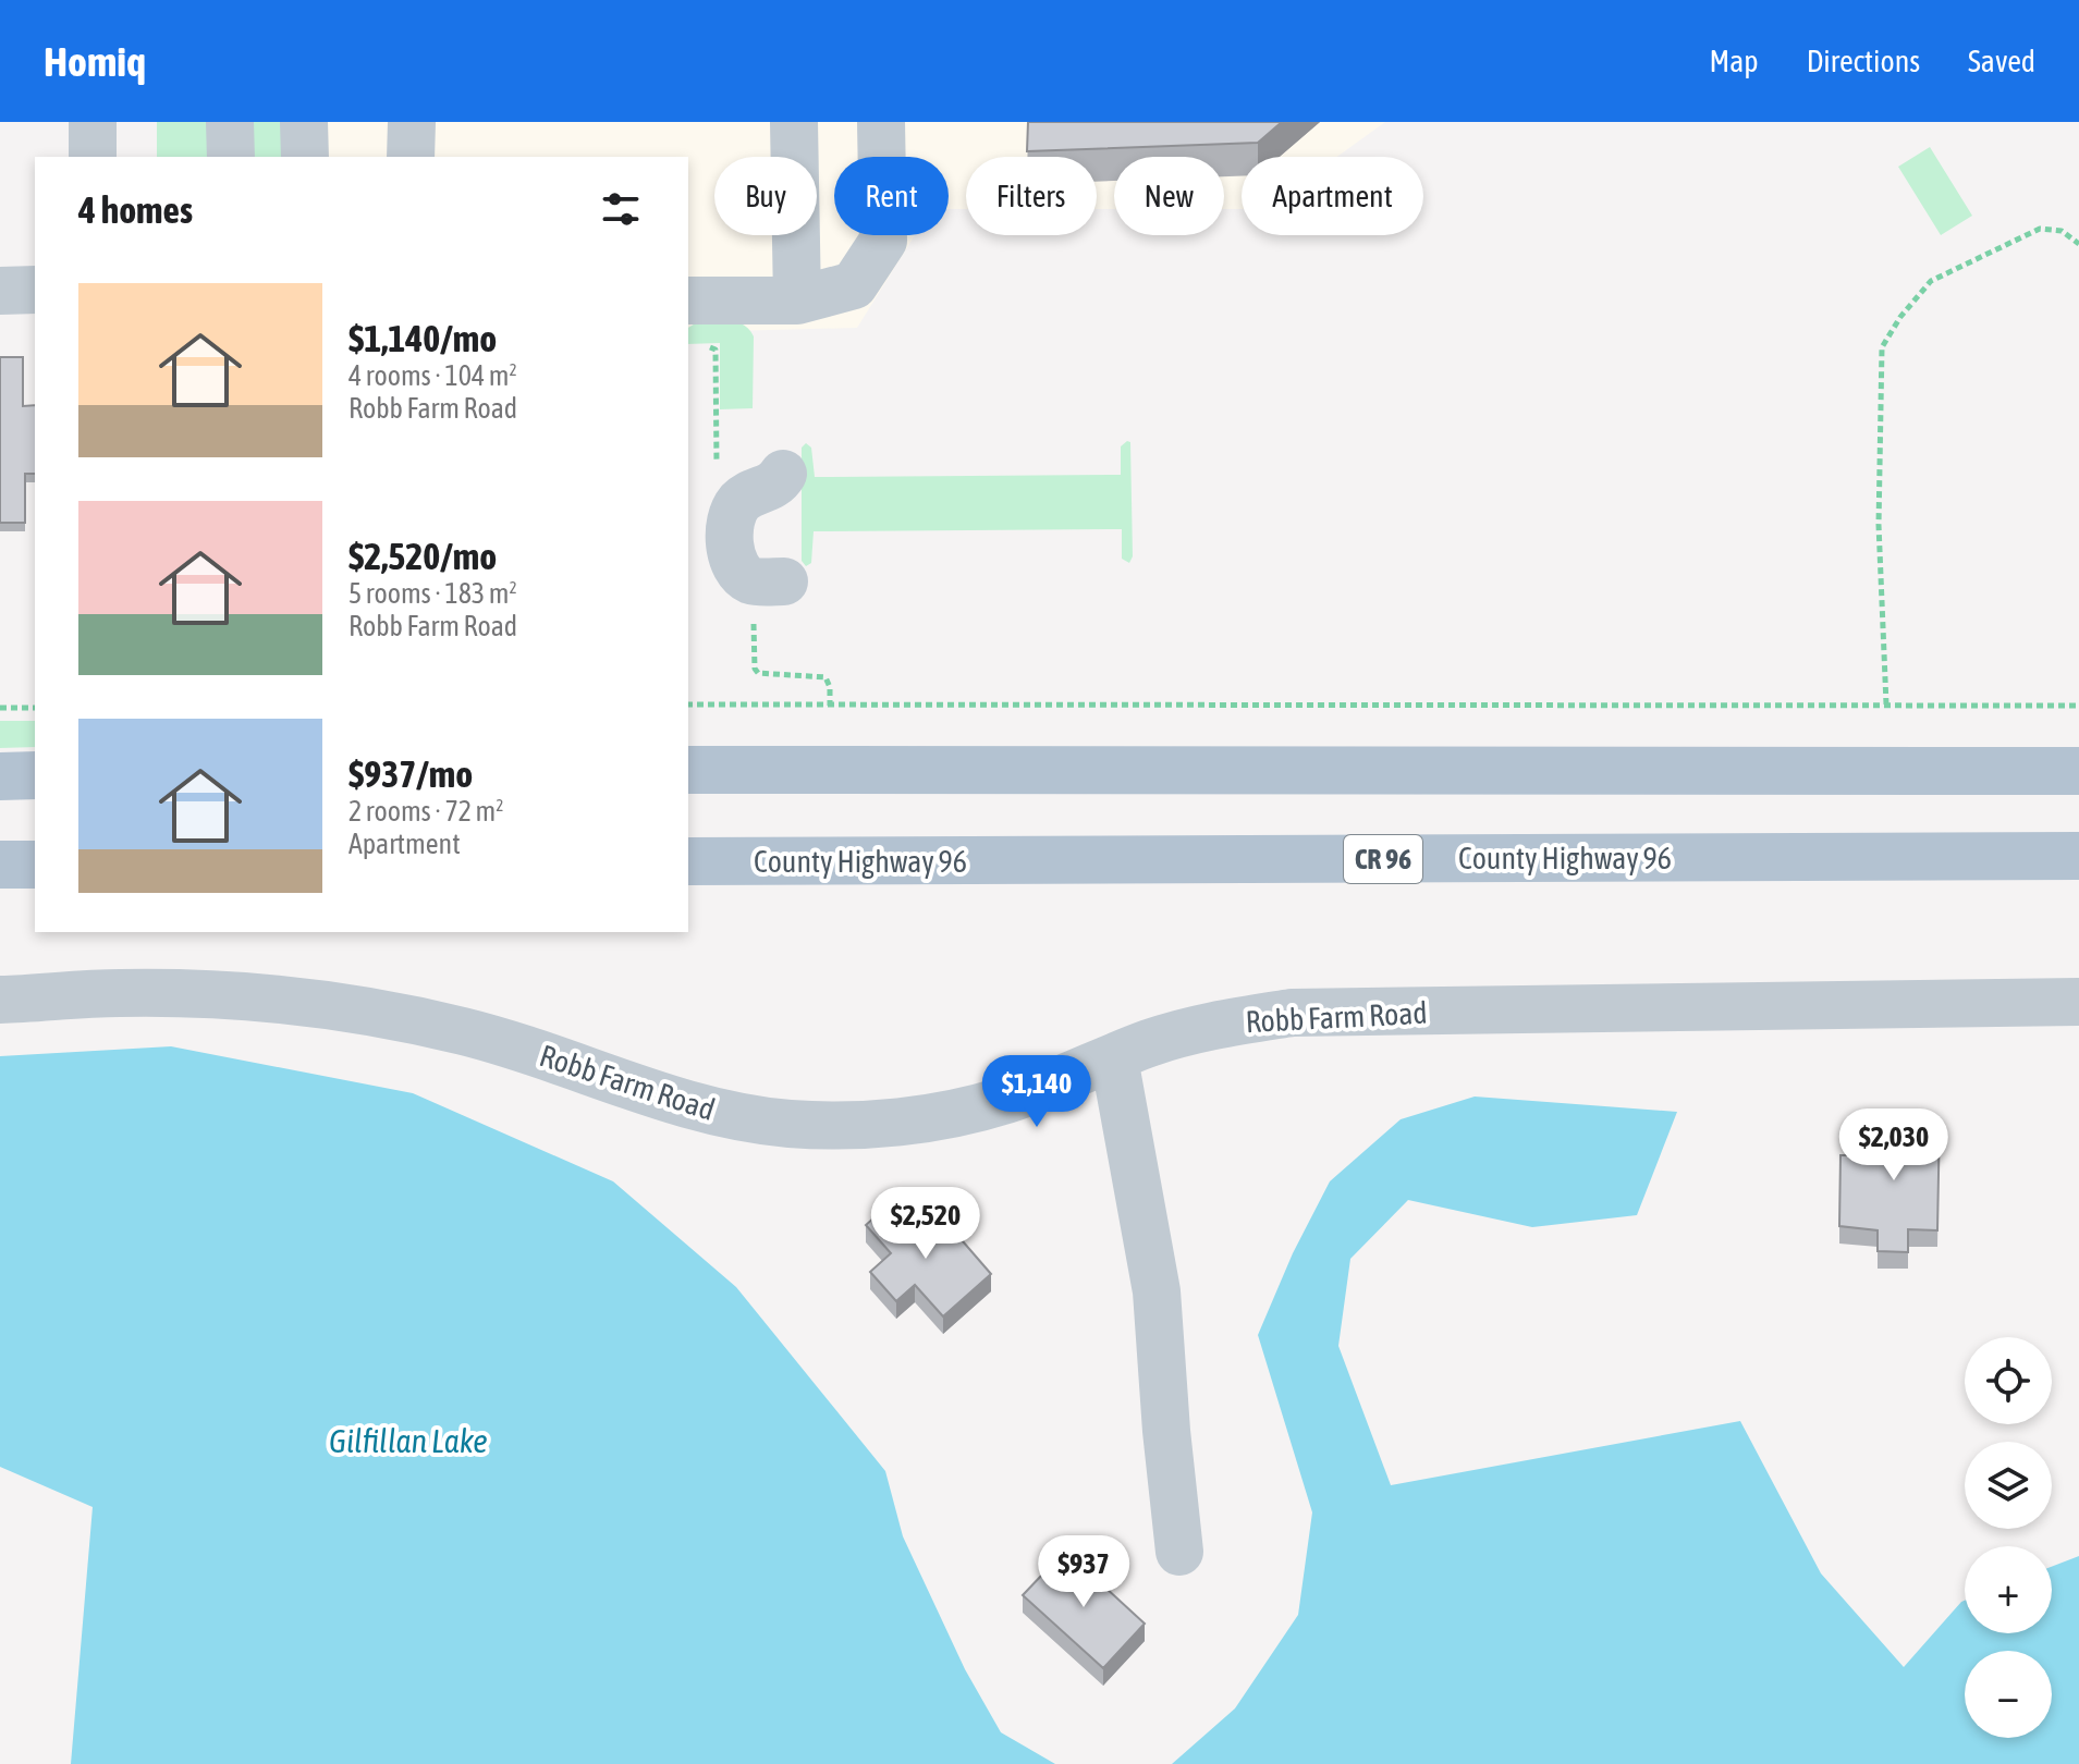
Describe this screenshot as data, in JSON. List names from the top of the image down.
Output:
{
  "streets": {
    "main road": ["County Highway 96", "CR 96"],
    "street": ["Robb Farm Road"]
  },
  "water": ["Gilfillan Lake"],
  "page": {
    "header": "Homiq",
    "nav": ["Map", "Directions", "Saved"],
    "chip": [
      "Buy",
      "Rent",
      "Filters",
      "New",
      "Apartment"
    ],
    "heading": "4 homes",
    "list": [
      {
        "name": "$1,140/mo",
        "note": "4 rooms · 104 m² · Robb Farm Road"
      },
      {
        "name": "$2,520/mo",
        "note": "5 rooms · 183 m² · Robb Farm Road"
      },
      {
        "name": "$937/mo",
        "note": "2 rooms · 72 m² · Apartment"
      }
    ],
    "price": [
      "$1,140",
      "$2,030",
      "$2,520",
      "$937"
    ],
    "map_buttons": ["+", "−"]
  }
}
